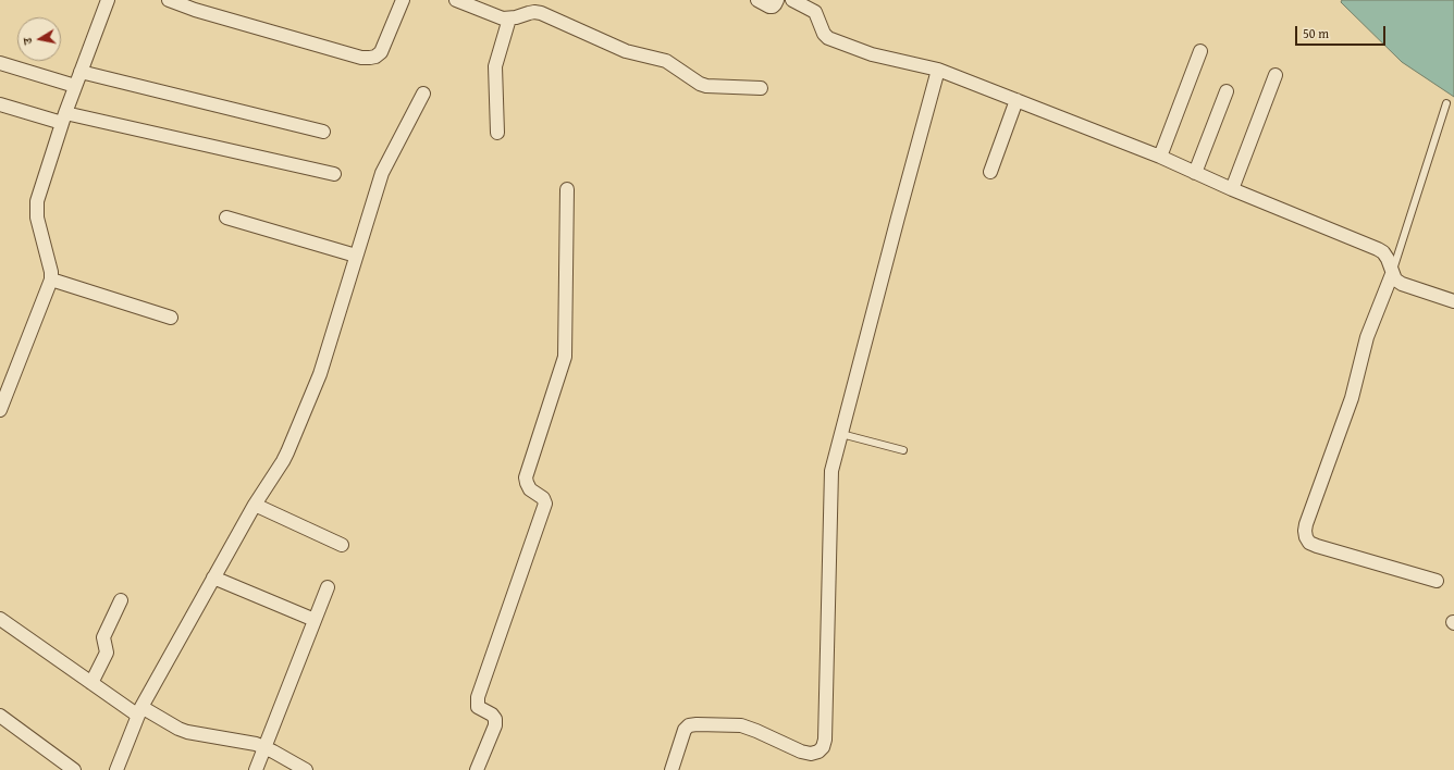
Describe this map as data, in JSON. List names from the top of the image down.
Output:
{
  "scale_bar": "50 m",
  "north": "left"
}
